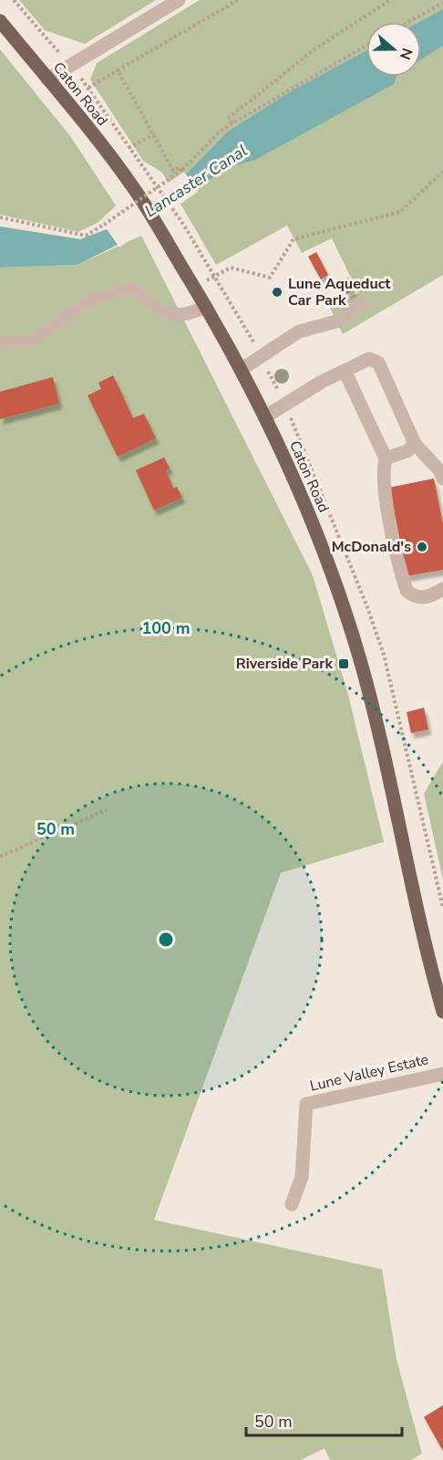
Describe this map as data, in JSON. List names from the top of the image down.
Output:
{
  "streets": {
    "main road": ["Caton Road"],
    "street": ["Lune Valley Estate"]
  },
  "water": ["Lancaster Canal"],
  "places": {
    "other": ["Lune Aqueduct Car Park", "McDonald's"],
    "transit": ["Riverside Park"]
  },
  "scale_bar": "50 m",
  "north": "right",
  "rings": ["100 m", "50 m"]
}
